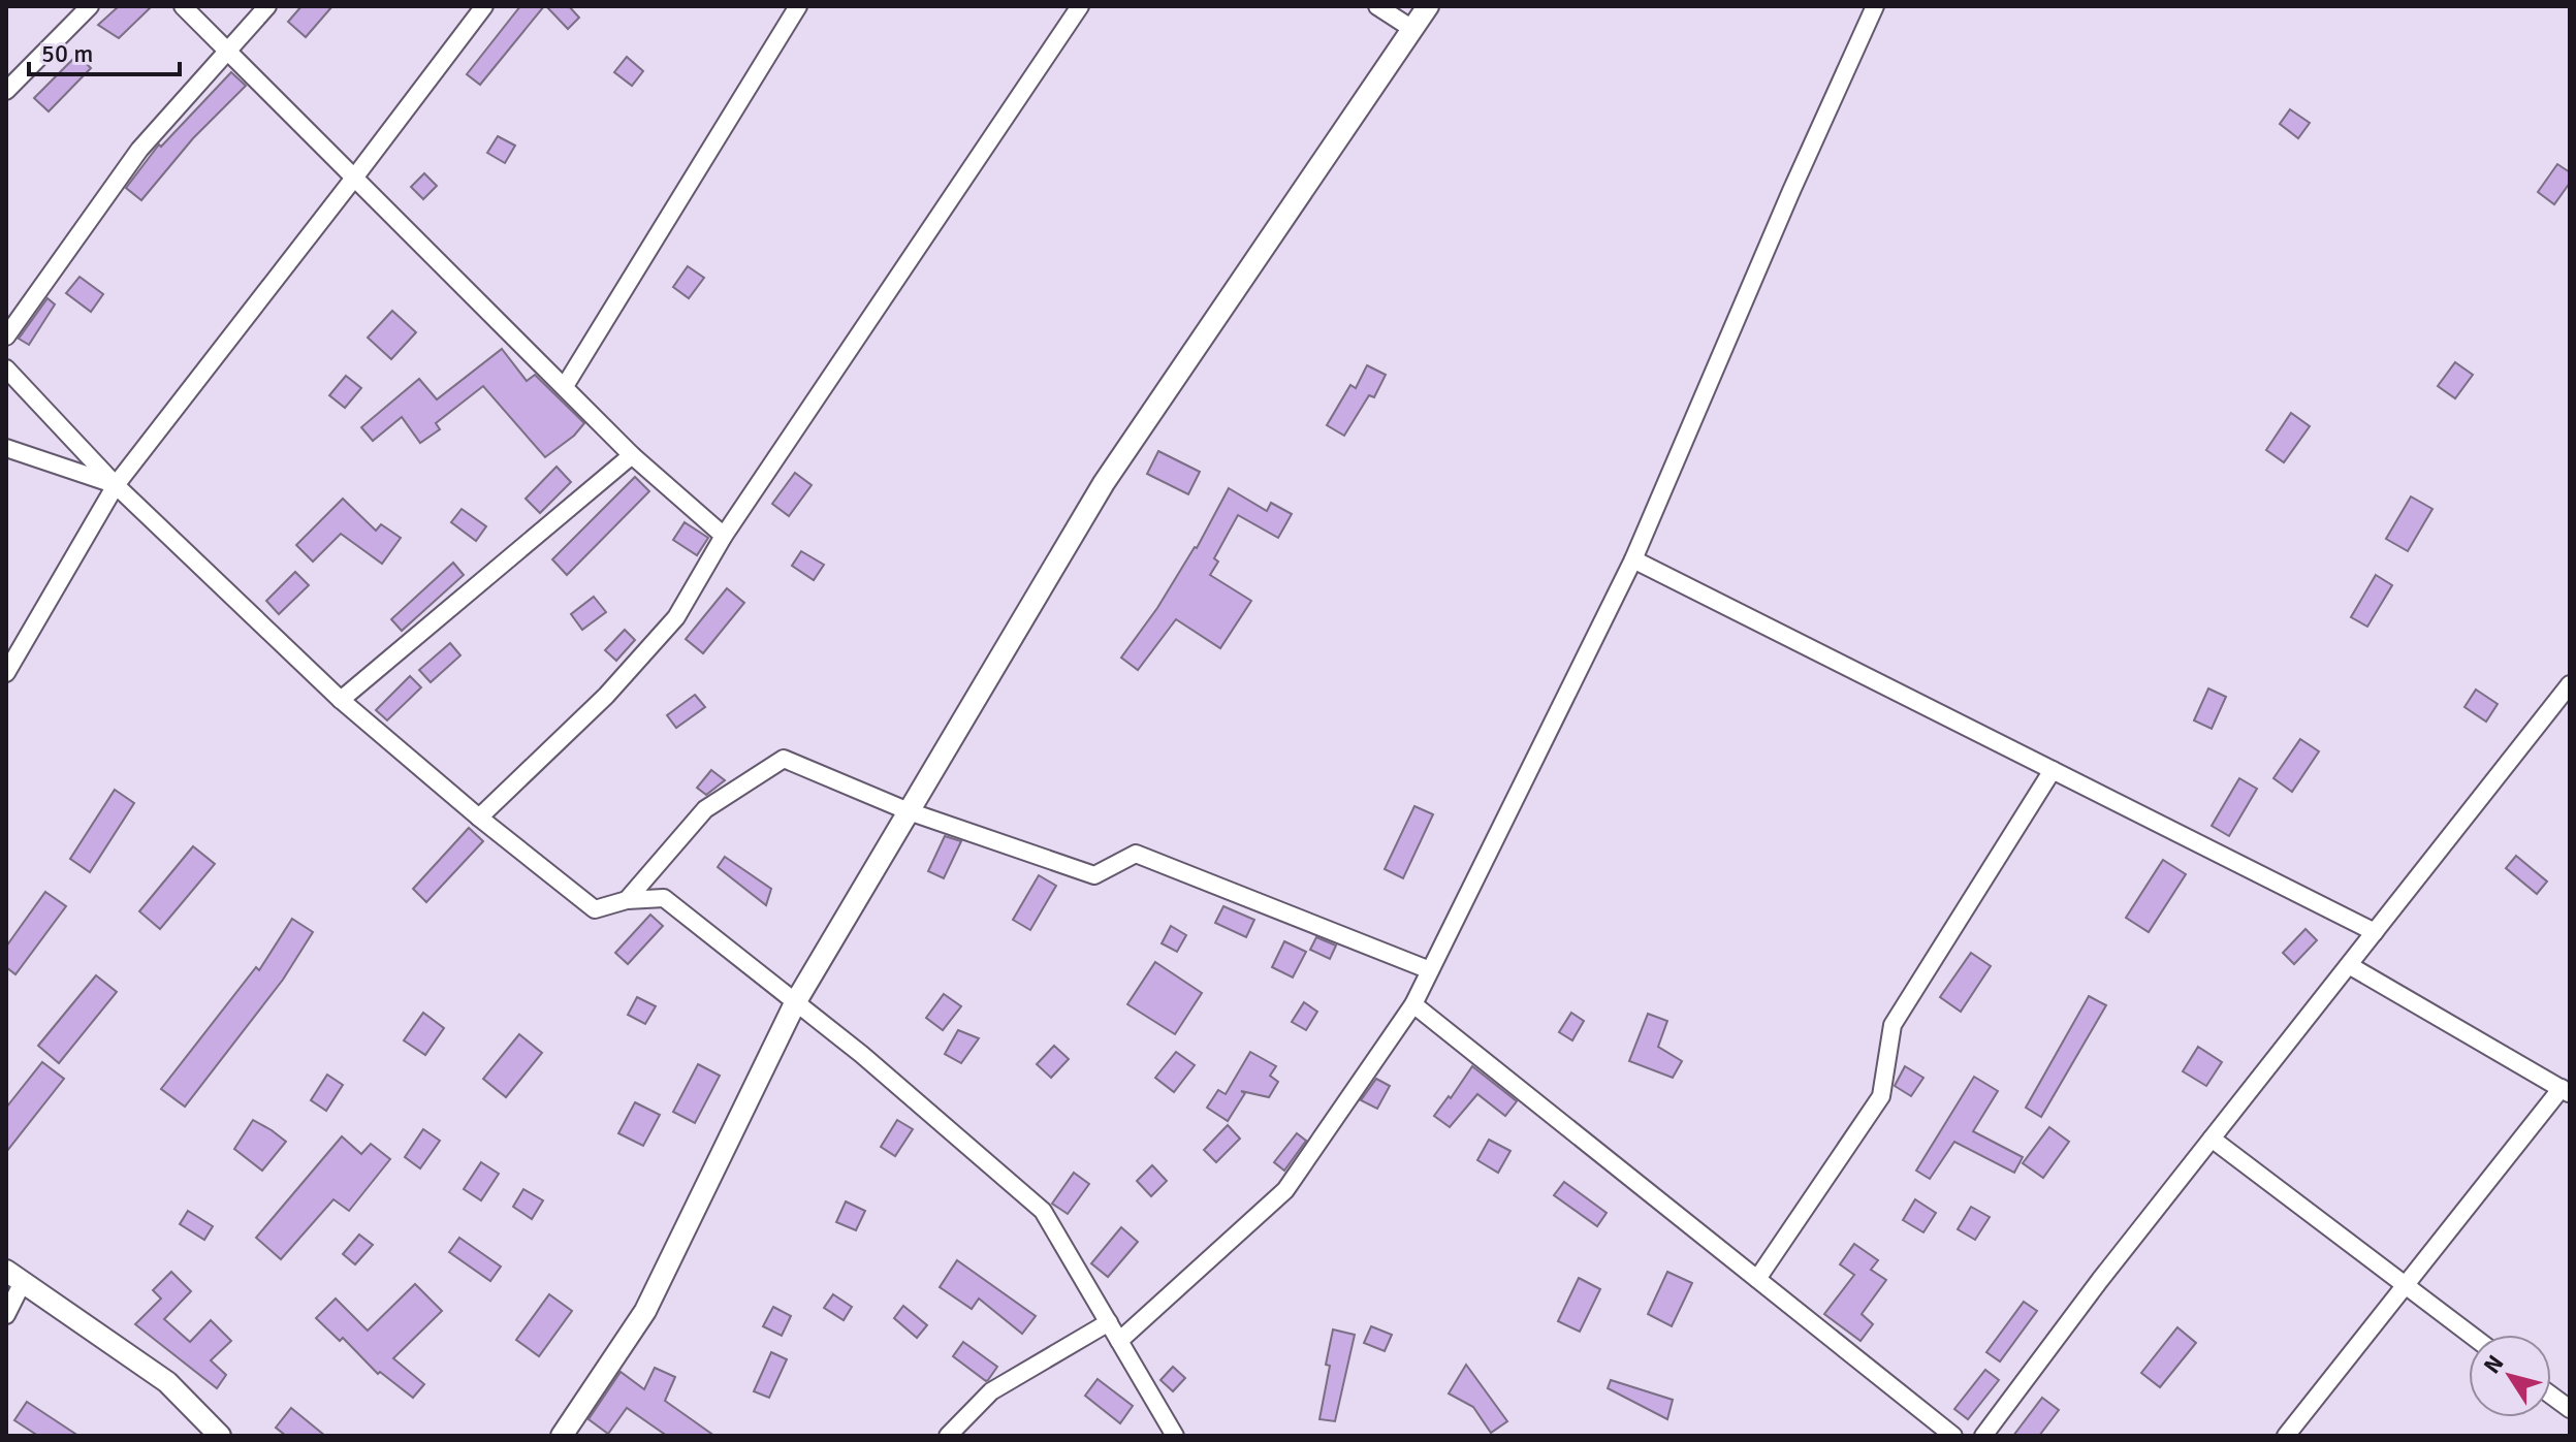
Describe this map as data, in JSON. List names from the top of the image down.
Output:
{
  "scale_bar": "50 m",
  "north": "top left"
}
